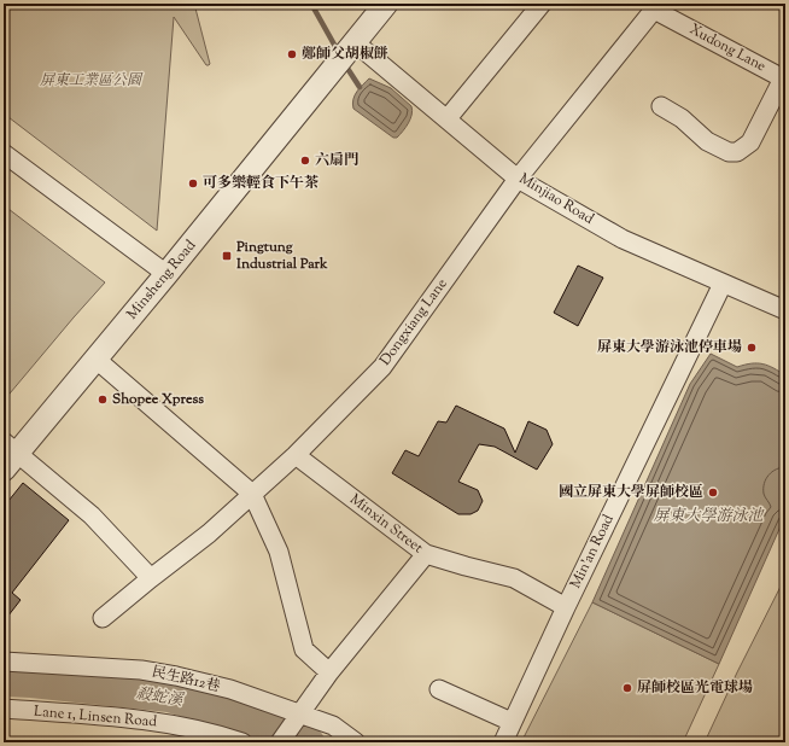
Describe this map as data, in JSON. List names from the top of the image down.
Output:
{
  "streets": {
    "street": [
      "Xudong Lane",
      "Minjiao Road",
      "Minsheng Road",
      "Dongxiang Lane",
      "Minxin Street",
      "Min'an Road",
      "民生路12巷",
      "Lane 1, Linsen Road"
    ]
  },
  "crossings": [
    ["Xudong Lane", "Minjiao Road"],
    ["Xudong Lane", "Dongxiang Lane"],
    ["Minjiao Road", "Minsheng Road"],
    ["Minjiao Road", "Dongxiang Lane"],
    ["Minjiao Road", "Min'an Road"],
    ["Dongxiang Lane", "Minxin Street"],
    ["Minxin Street", "Min'an Road"]
  ],
  "water": ["屏東大學游泳池", "殺蛇溪"],
  "parks": ["屏東工業區公園"],
  "places": {
    "other": [
      "鄭師父胡椒餅",
      "六扇門",
      "可多樂輕食下午茶",
      "屏東大學游泳池停車場",
      "Shopee Xpress",
      "國立屏東大學屏師校區",
      "屏師校區光電球場"
    ],
    "transit": ["Pingtung Industrial Park"]
  }
}
